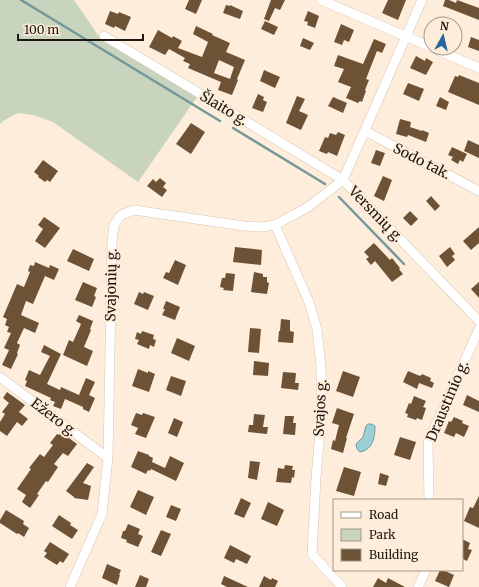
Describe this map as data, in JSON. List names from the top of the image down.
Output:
{
  "streets": {
    "street": [
      "Šlaito g.",
      "Sodo tak.",
      "Versmių g.",
      "Svajonių g.",
      "Draustinio g.",
      "Svajos g.",
      "Ežero g."
    ]
  },
  "crossings": [
    ["Šlaito g.", "Versmių g."],
    ["Šlaito g.", "Svajonių g."],
    ["Sodo tak.", "Versmių g."],
    ["Versmių g.", "Svajonių g."],
    ["Svajonių g.", "Svajos g."],
    ["Svajonių g.", "Ežero g."]
  ],
  "legend": ["Road", "Park", "Building"],
  "scale_bar": "100 m",
  "north": "top"
}
